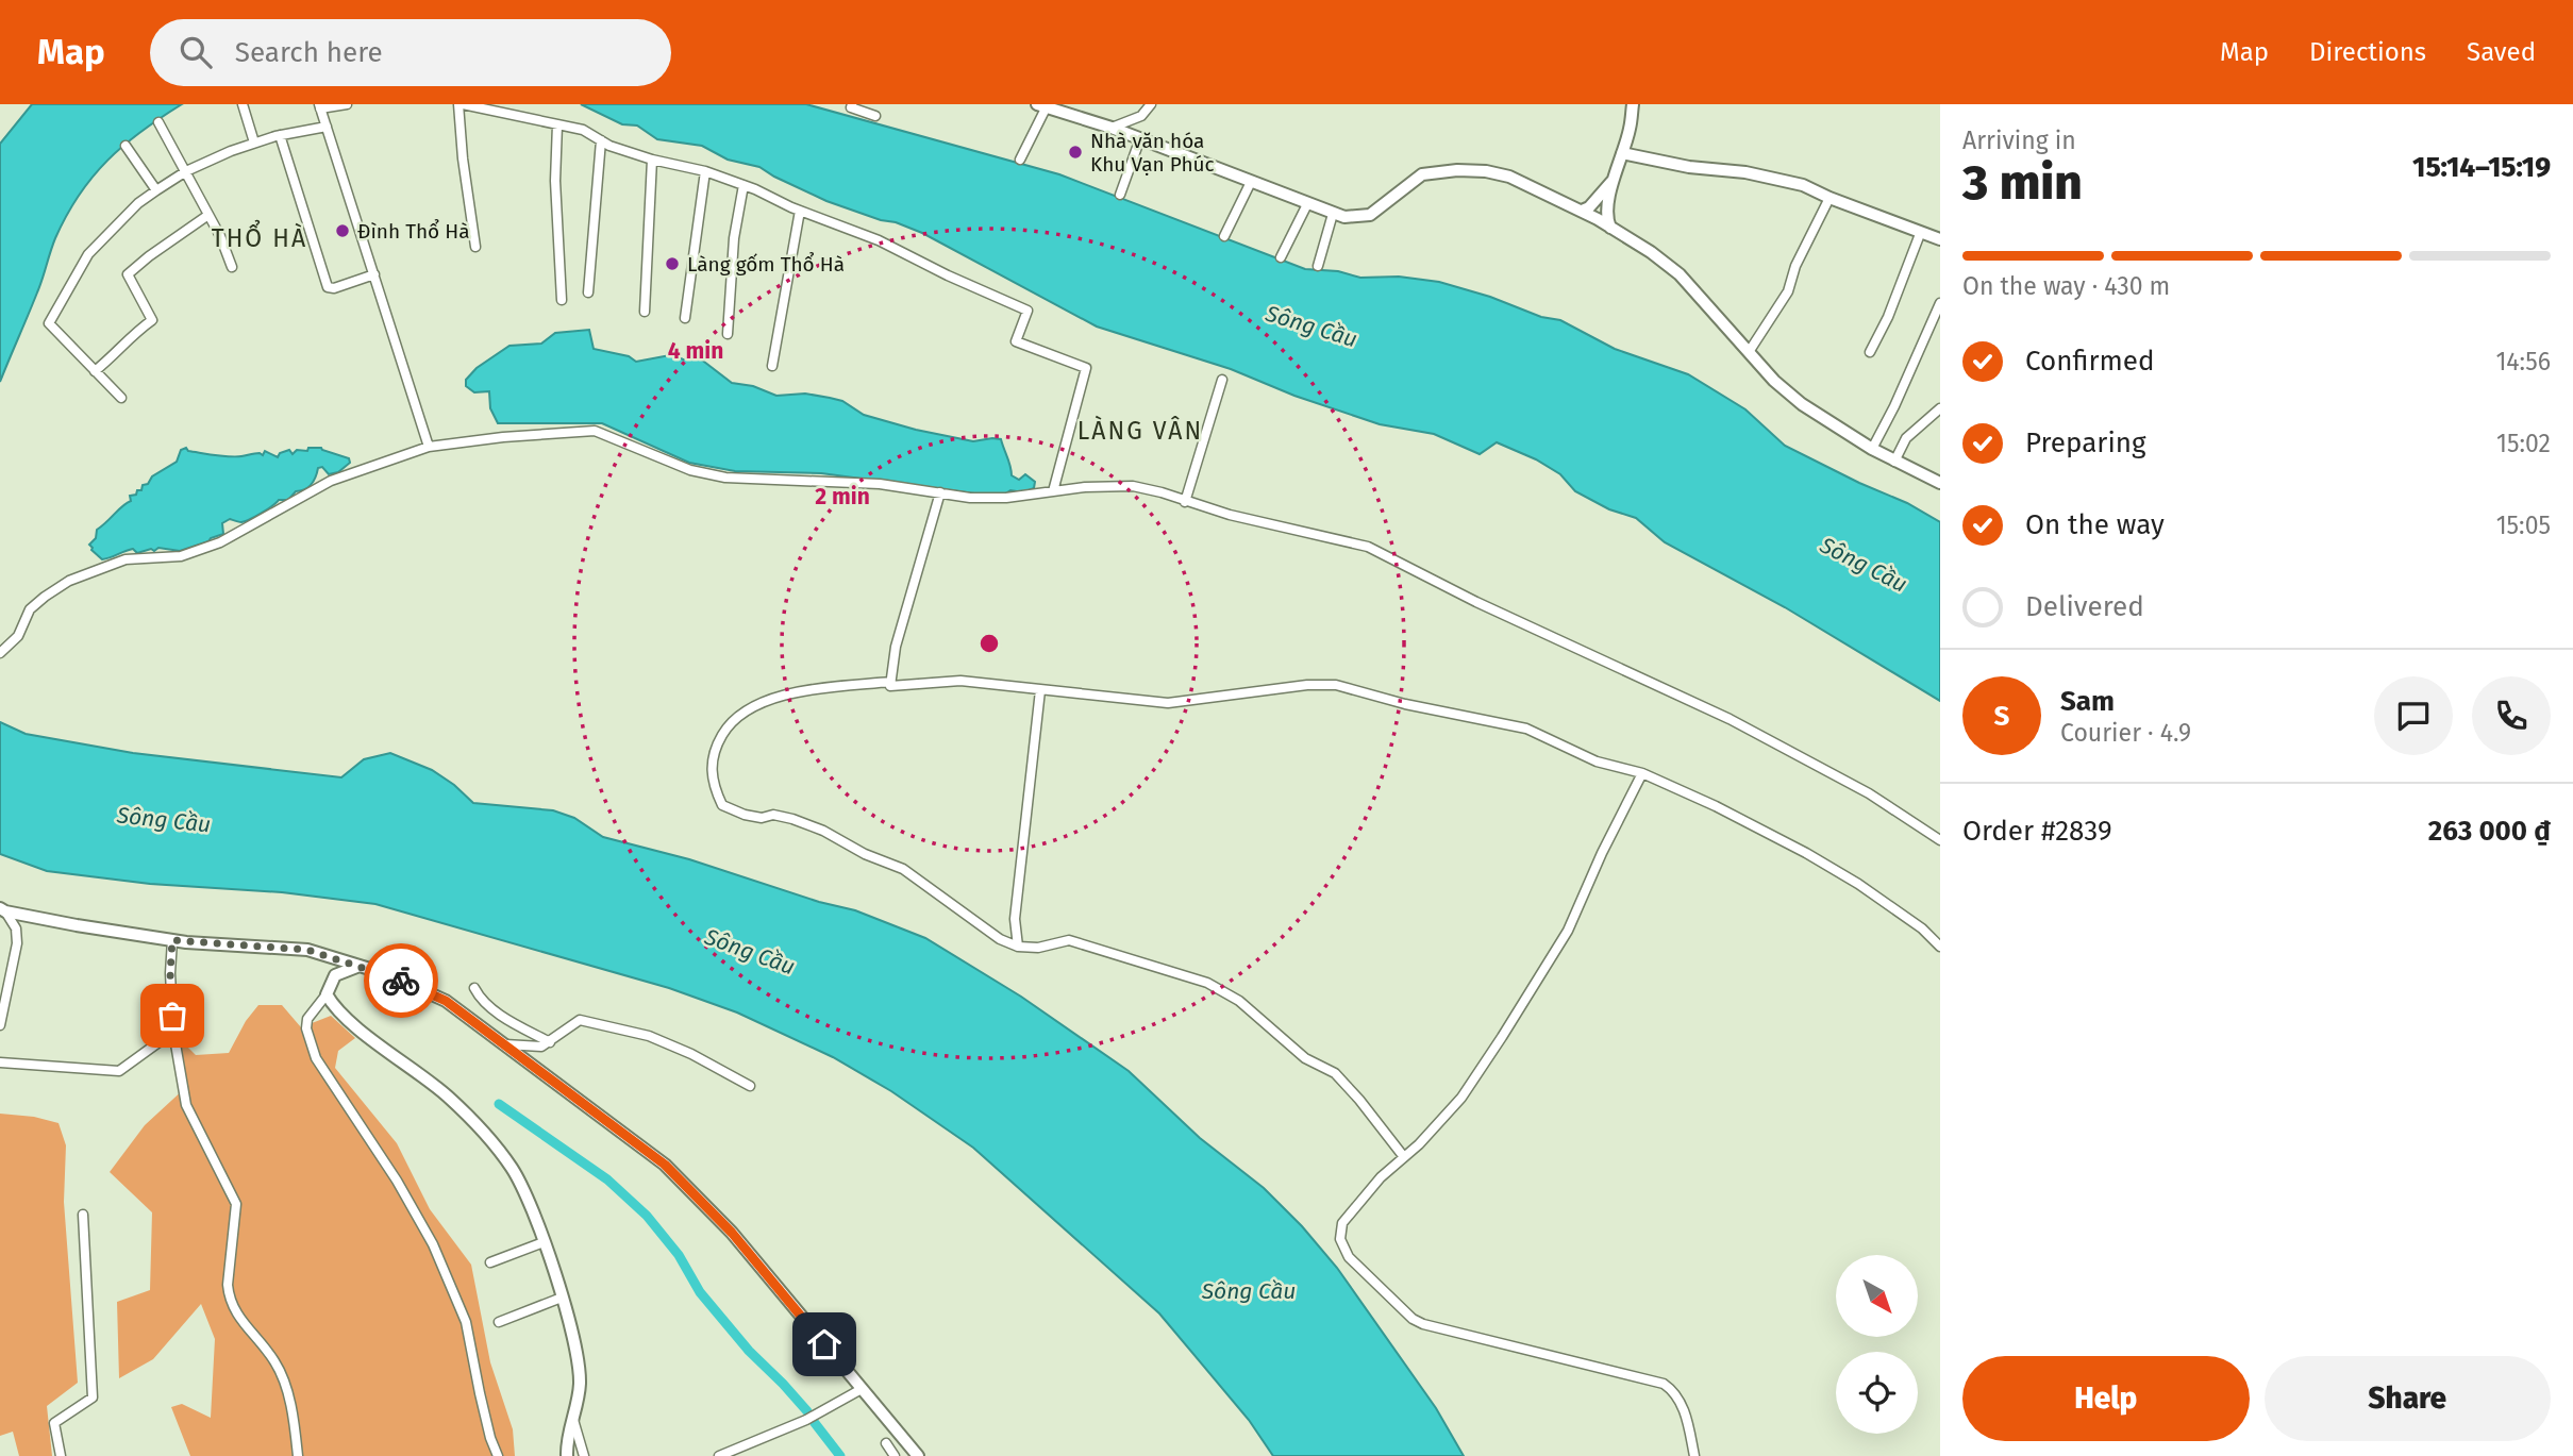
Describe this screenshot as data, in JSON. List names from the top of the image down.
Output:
{
  "districts": ["THỔ HÀ", "LÀNG VÂN"],
  "water": ["Sông Cầu"],
  "places": ["Nhà văn hóa Khu Vạn Phúc", "Đình Thổ Hà", "Làng gốm Thổ Hà"],
  "north": "bottom right",
  "page": {
    "header": "Map",
    "search": "Search here",
    "nav": ["Map", "Directions", "Saved"],
    "heading": ["3 min", "Arriving in", "15:14–15:19"],
    "panel": [
      "Sam",
      "Courier · 4.9",
      "Order #2839",
      "263 000 ₫"
    ],
    "bar": "On the way · 430 m",
    "list": [
      ["Confirmed", "14:56"],
      ["Preparing", "15:02"],
      ["On the way", "15:05"],
      "Delivered"
    ],
    "round": "S",
    "buttons": ["Help", "Share"]
  },
  "rings": ["4 min", "2 min"]
}
